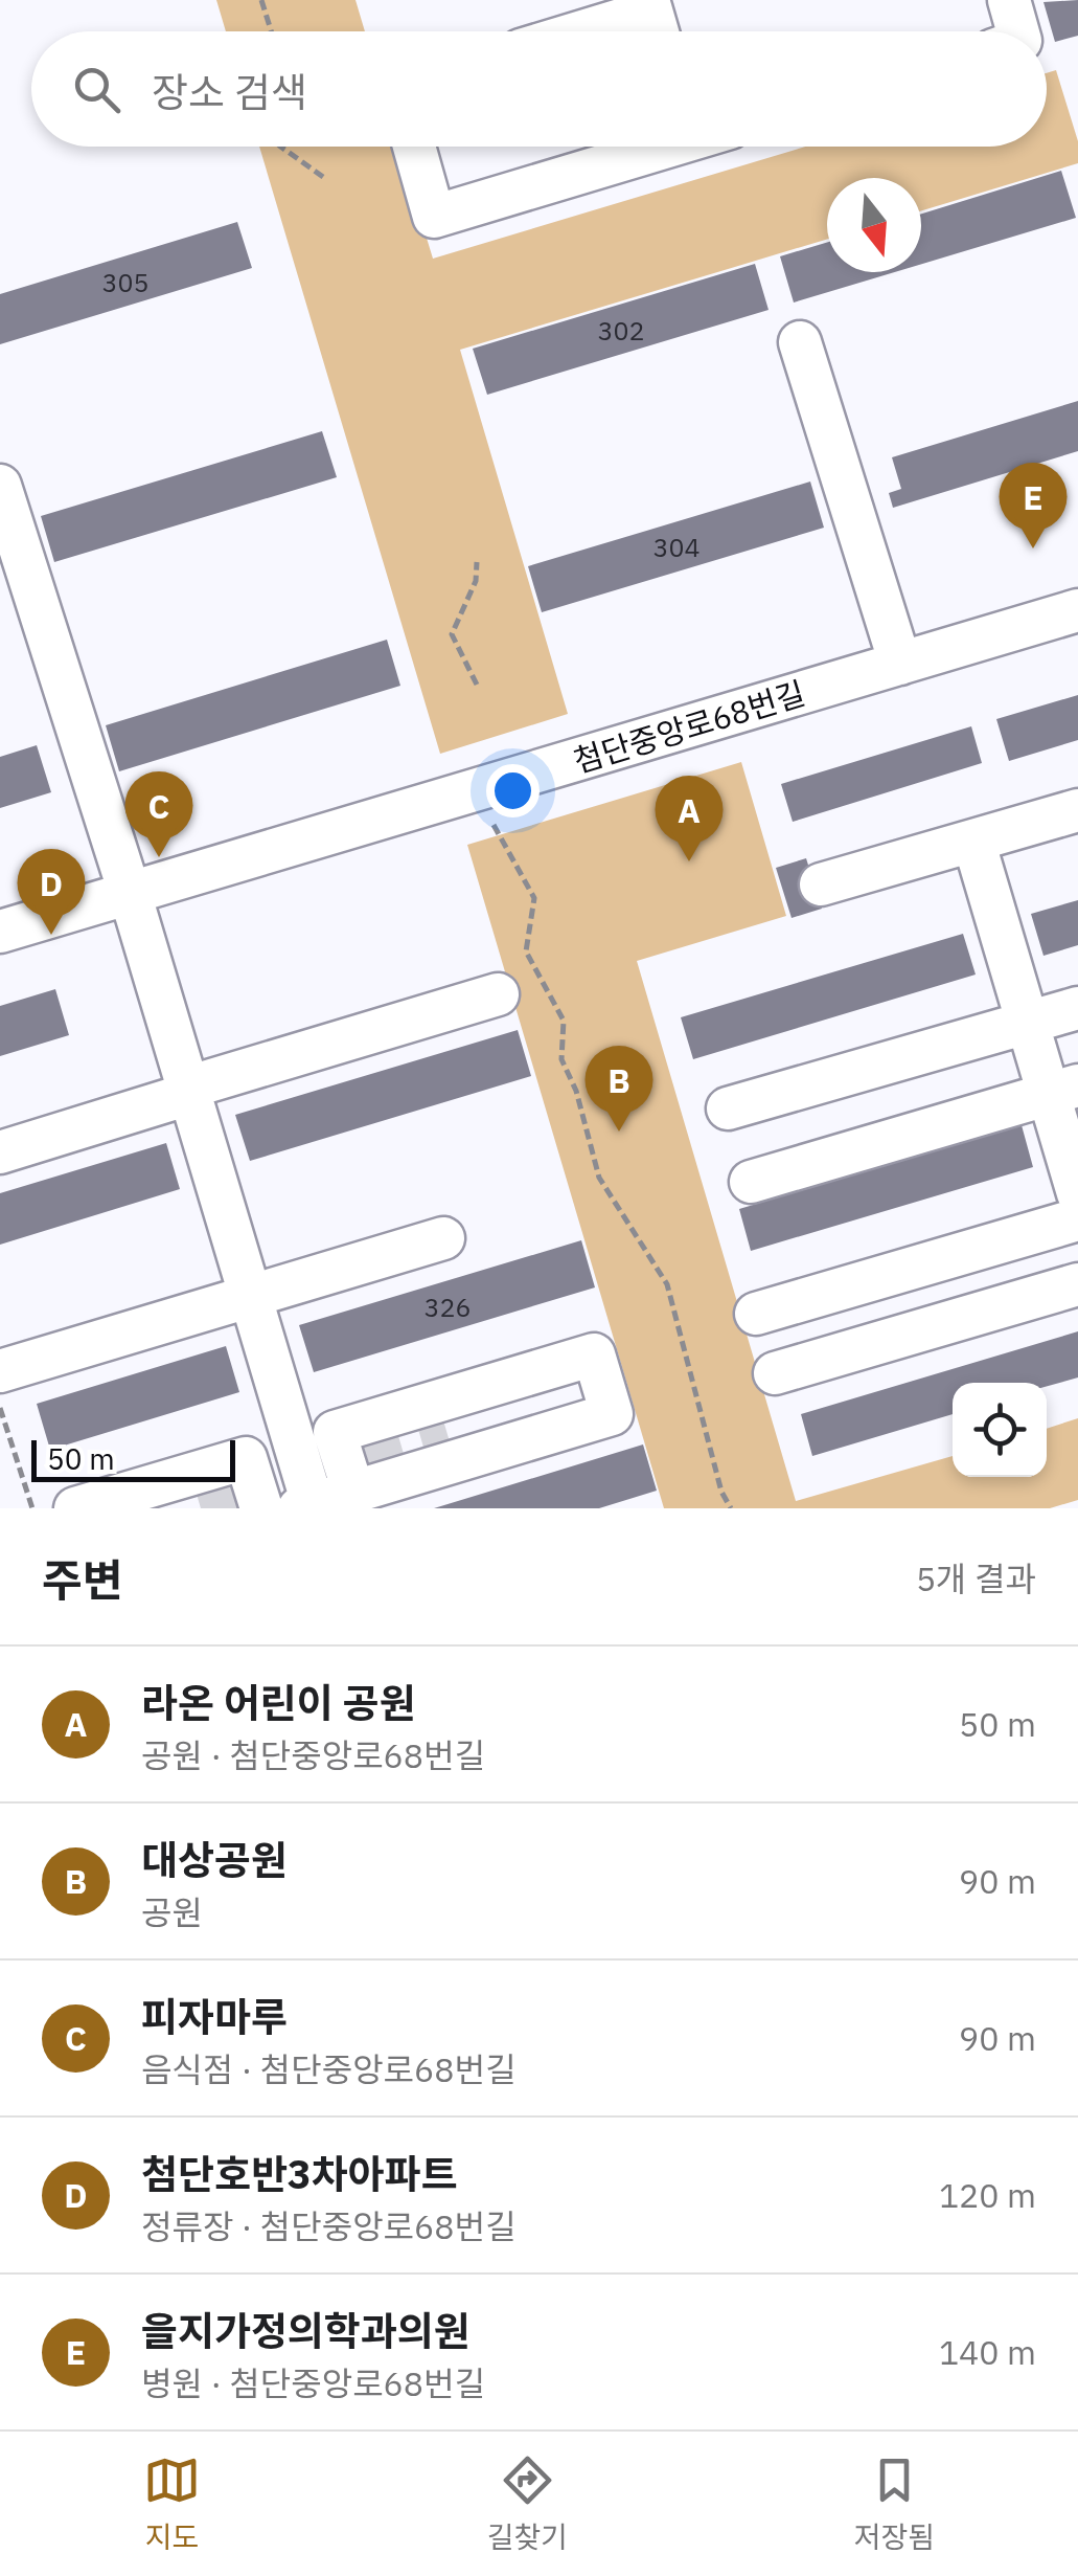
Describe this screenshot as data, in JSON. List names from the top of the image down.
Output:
{
  "streets": {
    "street": ["첨단중앙로68번길"]
  },
  "house_numbers": [
    "305",
    "302",
    "304",
    "326"
  ],
  "scale_bar": "50 m",
  "north": "bottom",
  "page": {
    "search": "장소 검색",
    "pins": [
      "E",
      "C",
      "A",
      "D",
      "B"
    ],
    "scale": "50 m",
    "heading": ["주변", "5개 결과"],
    "list": [
      {
        "mark": "A",
        "name": "라온 어린이 공원",
        "note": "공원 · 첨단중앙로68번길",
        "value": "50 m"
      },
      {
        "mark": "B",
        "name": "대상공원",
        "note": "공원",
        "value": "90 m"
      },
      {
        "mark": "C",
        "name": "피자마루",
        "note": "음식점 · 첨단중앙로68번길",
        "value": "90 m"
      },
      {
        "mark": "D",
        "name": "첨단호반3차아파트",
        "note": "정류장 · 첨단중앙로68번길",
        "value": "120 m"
      },
      {
        "mark": "E",
        "name": "을지가정의학과의원",
        "note": "병원 · 첨단중앙로68번길",
        "value": "140 m"
      }
    ],
    "nav": ["지도", "길찾기", "저장됨"]
  }
}
